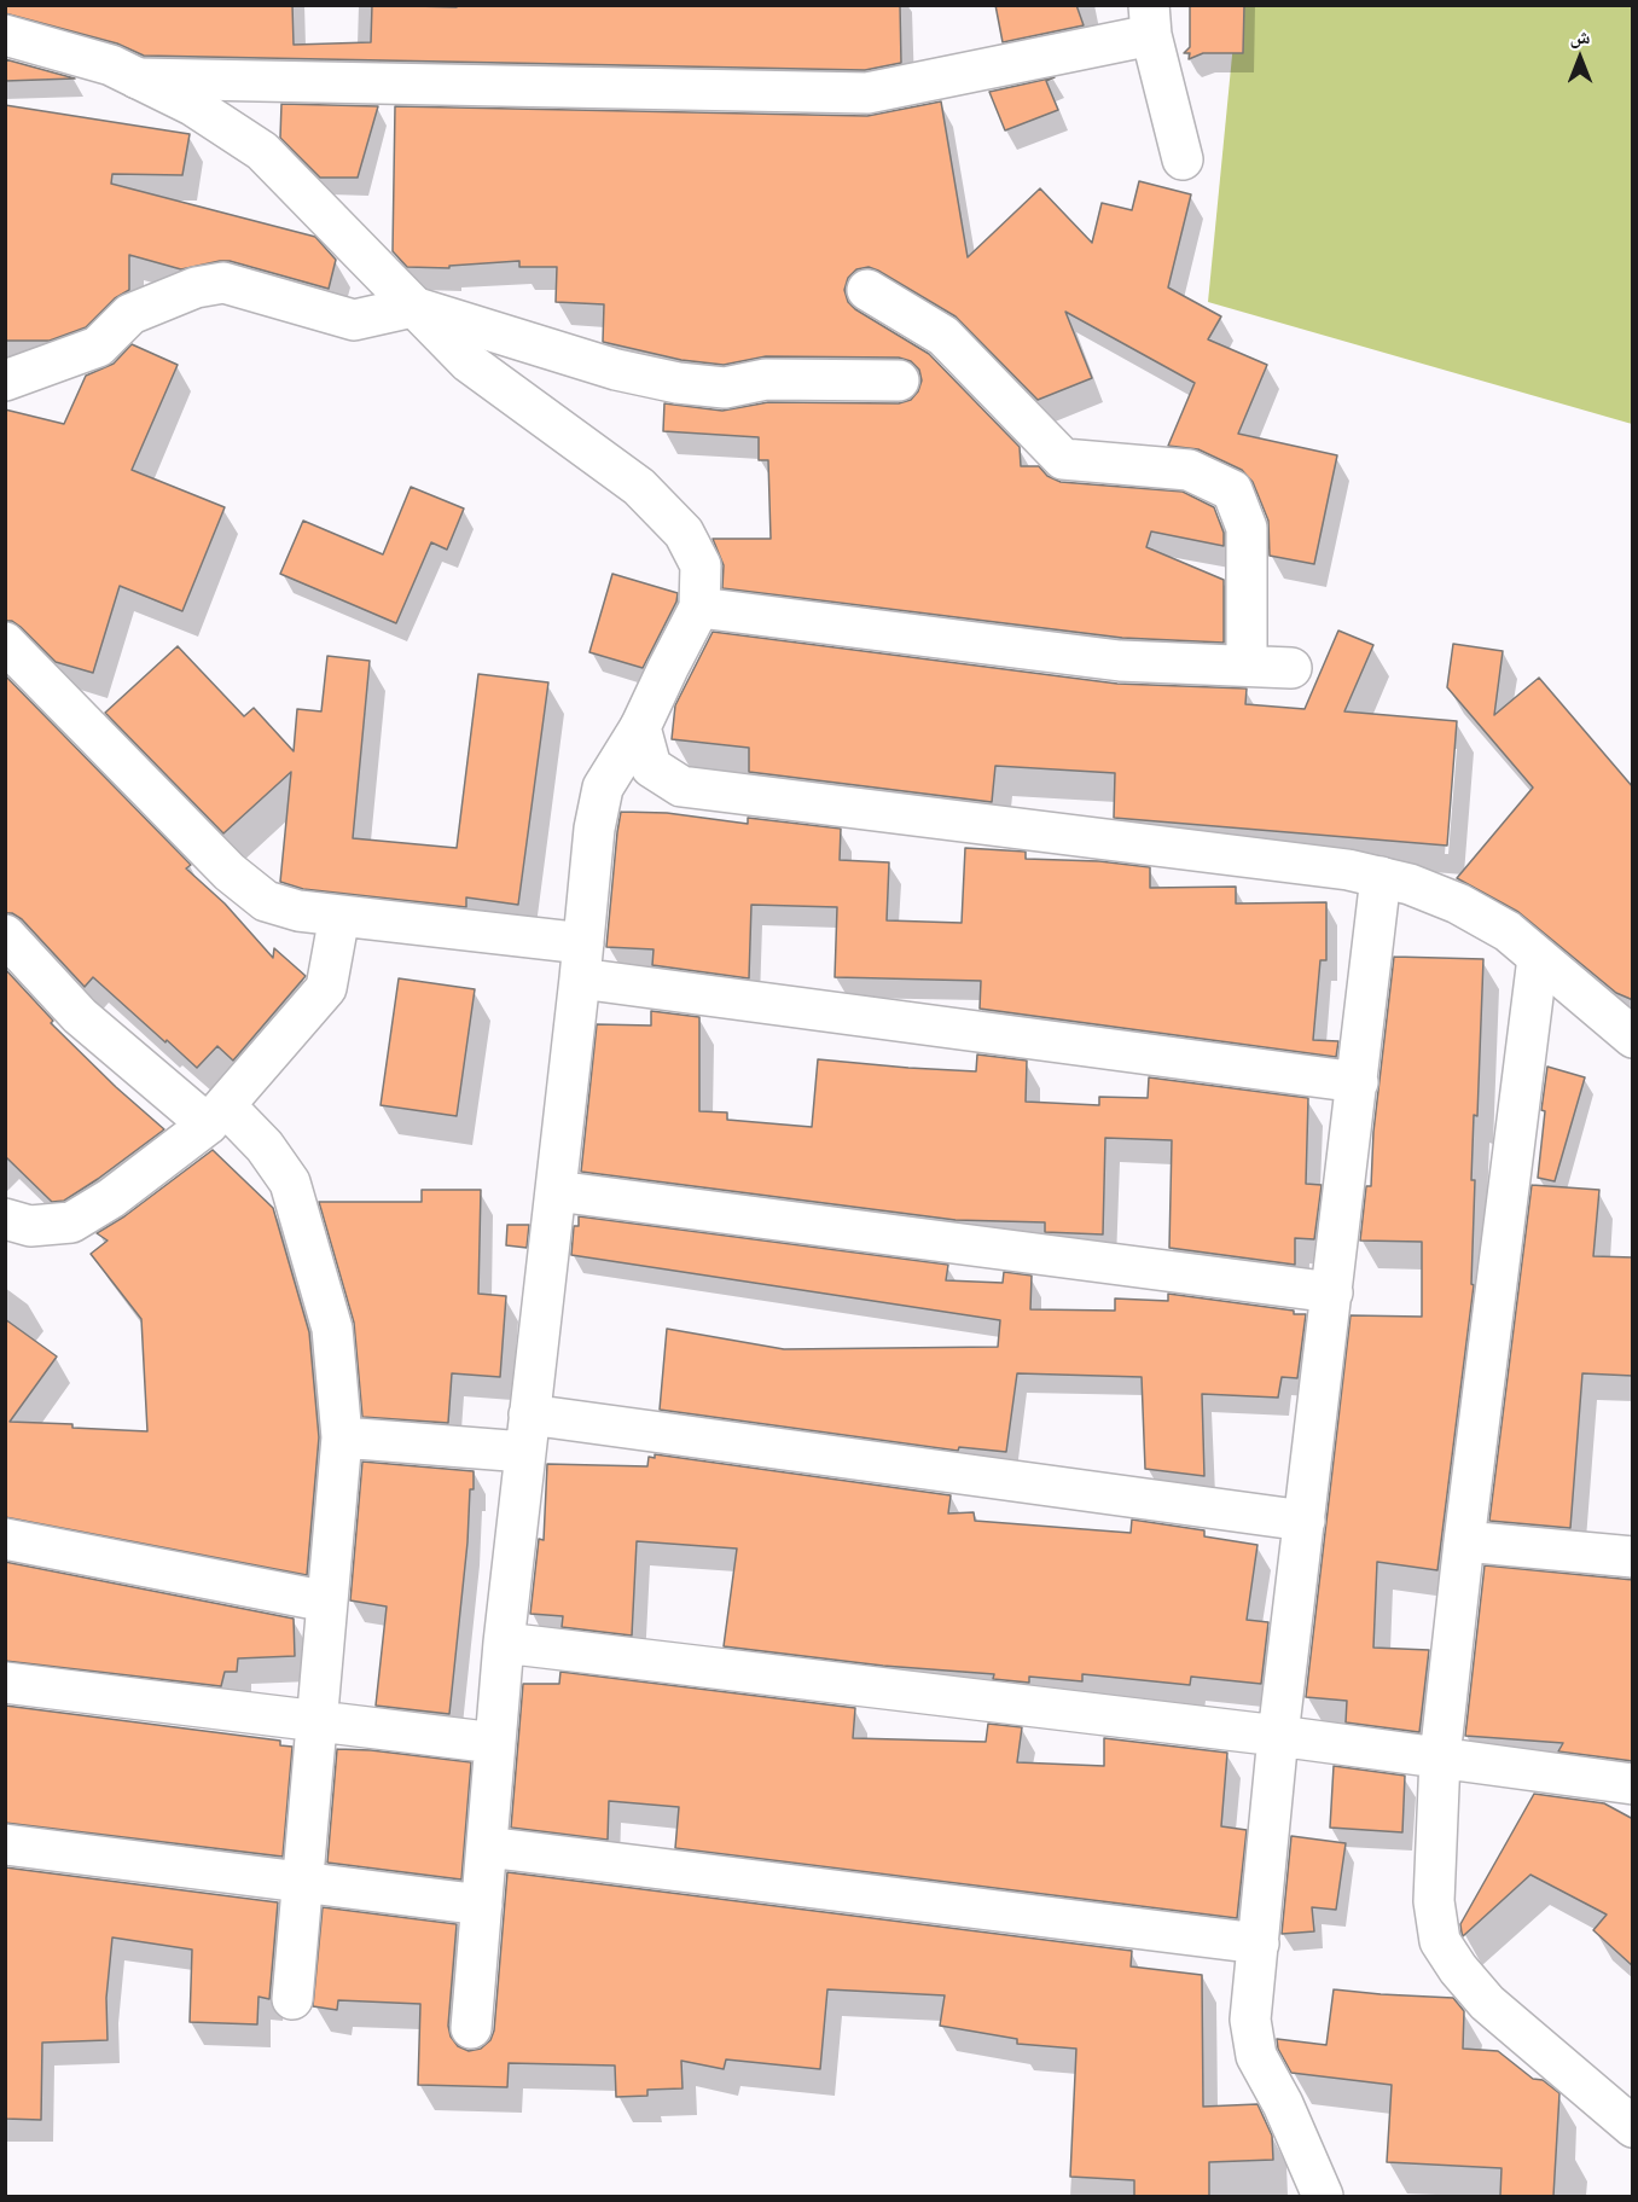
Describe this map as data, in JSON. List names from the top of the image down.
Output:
{
  "north": "top"
}
